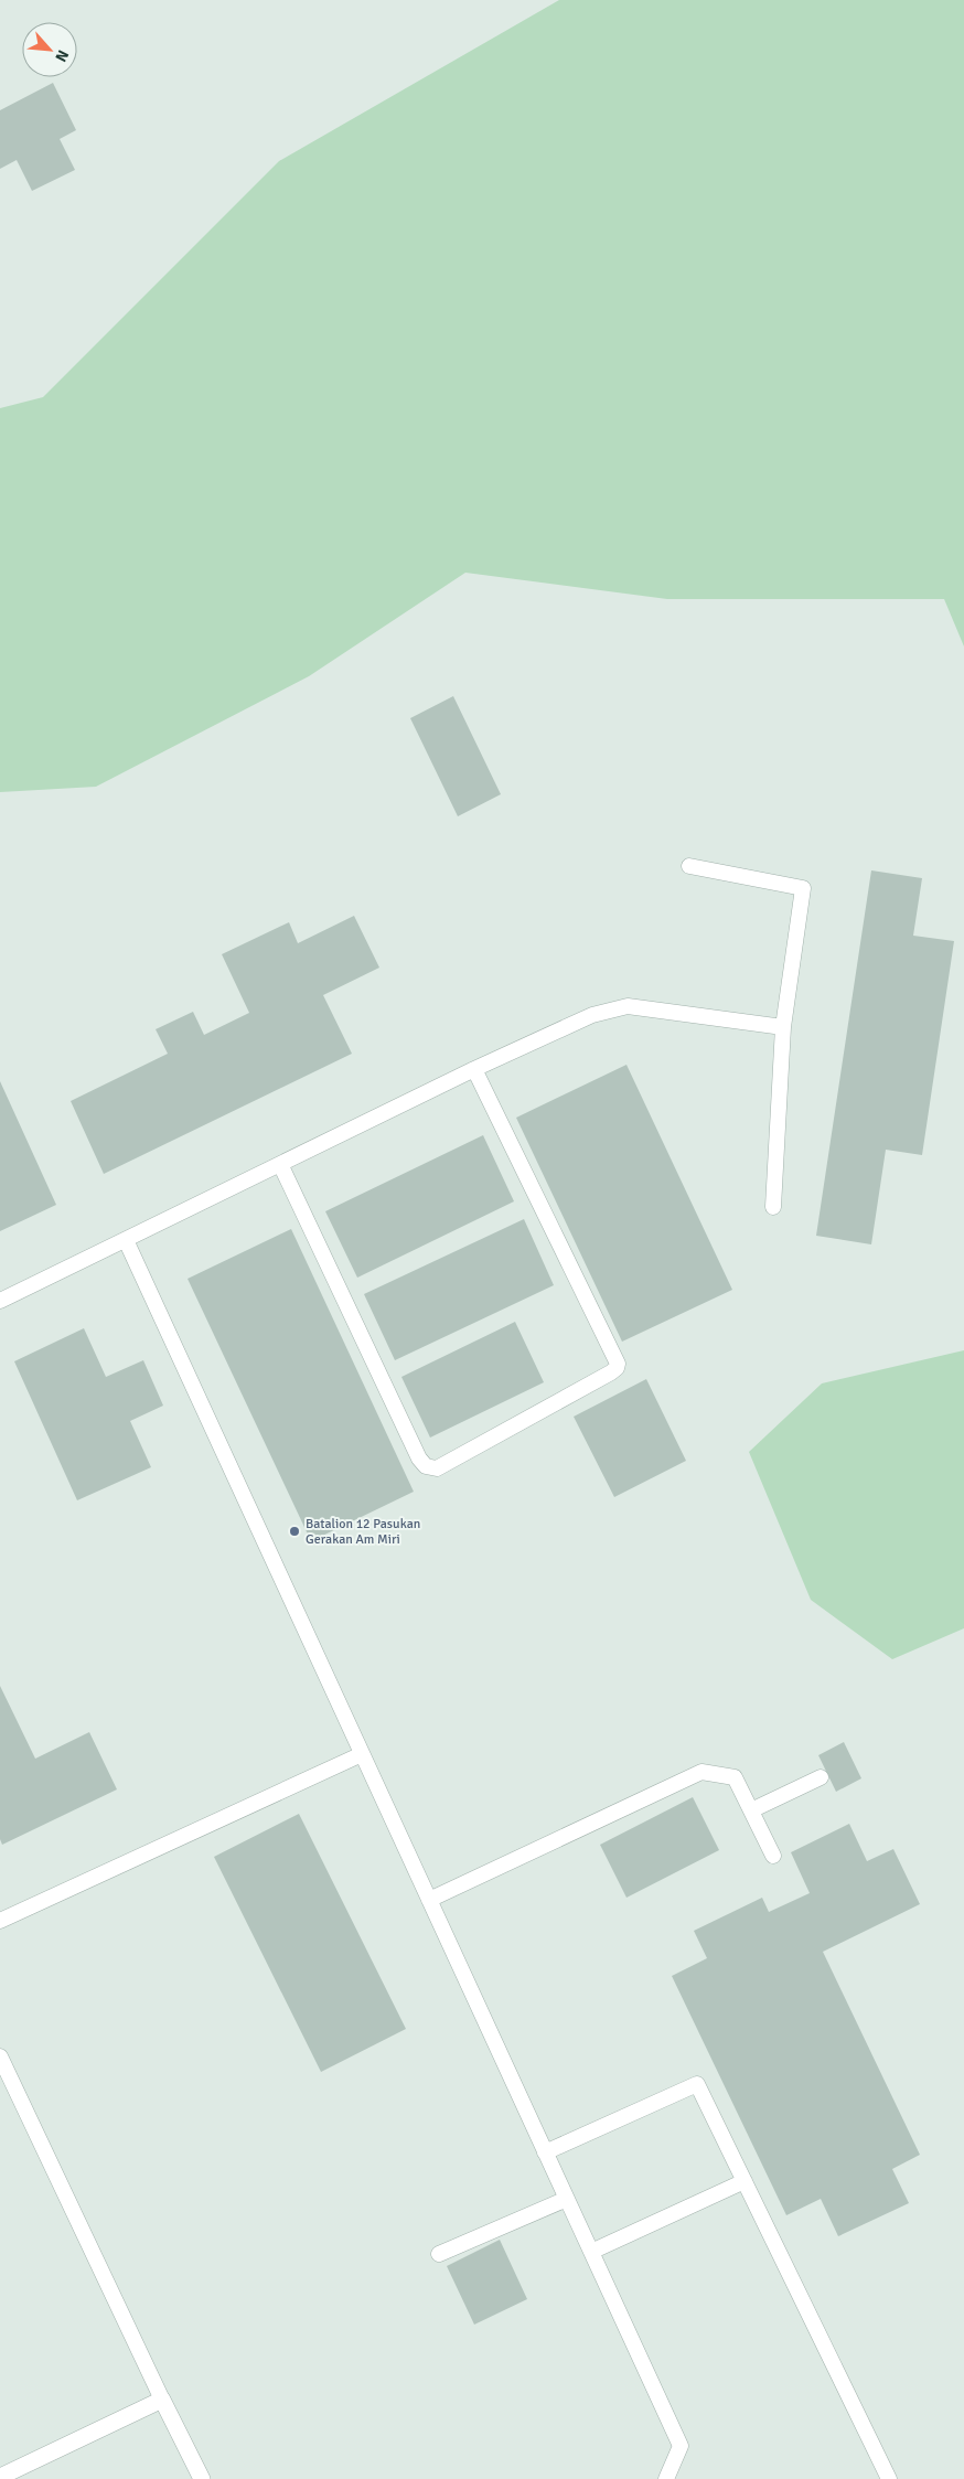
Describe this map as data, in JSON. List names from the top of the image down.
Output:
{
  "places": ["Batalion 12 Pasukan Gerakan Am Miri"],
  "north": "bottom right"
}
